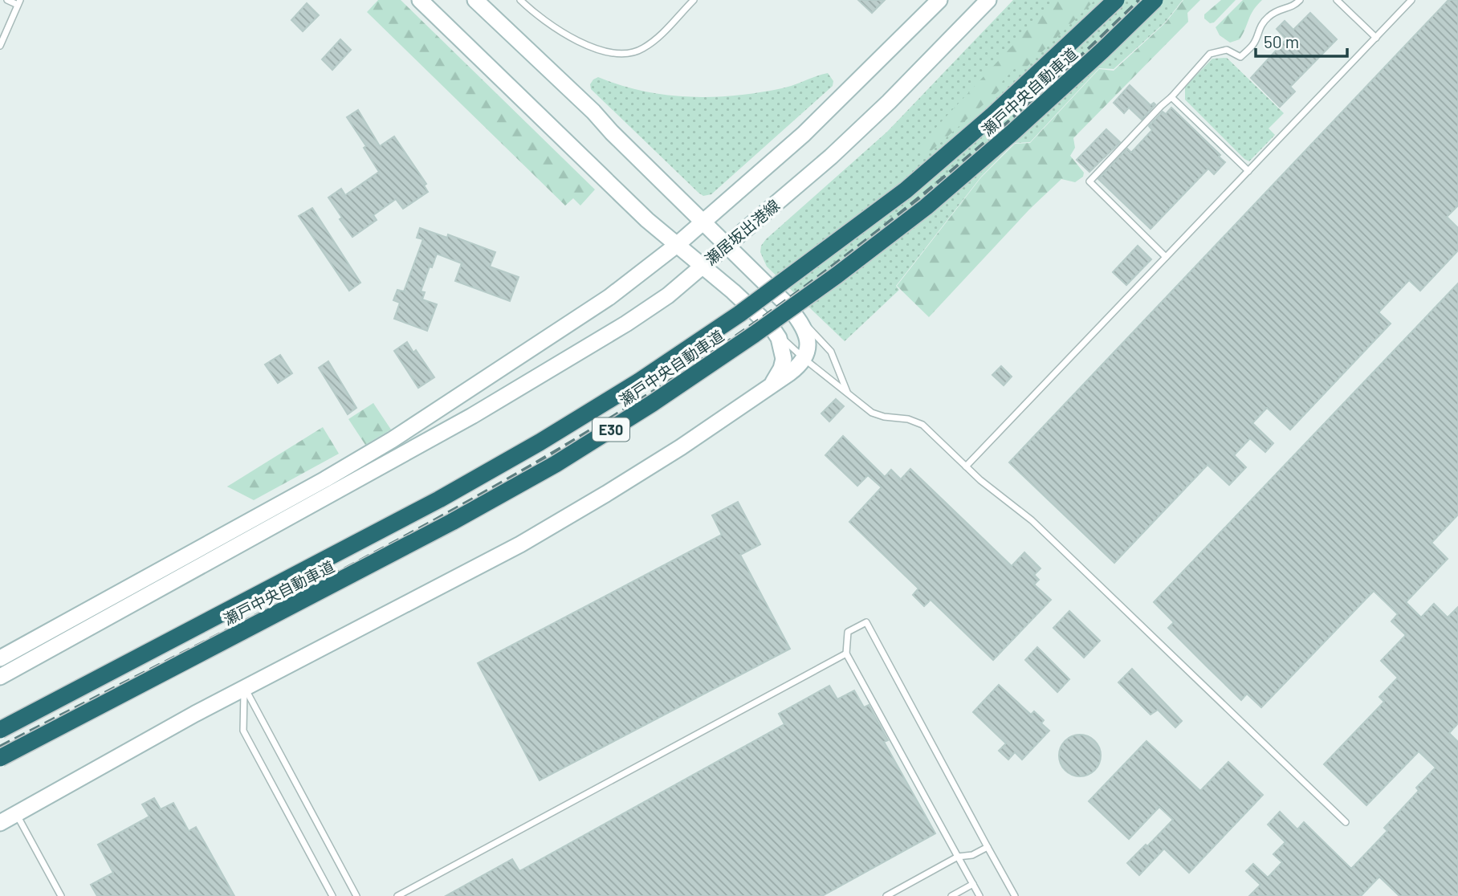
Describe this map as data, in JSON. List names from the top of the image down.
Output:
{
  "streets": {
    "highway": ["瀬戸中央自動車道", "E30"],
    "street": ["瀬居坂出港線"]
  },
  "scale_bar": "50 m"
}
